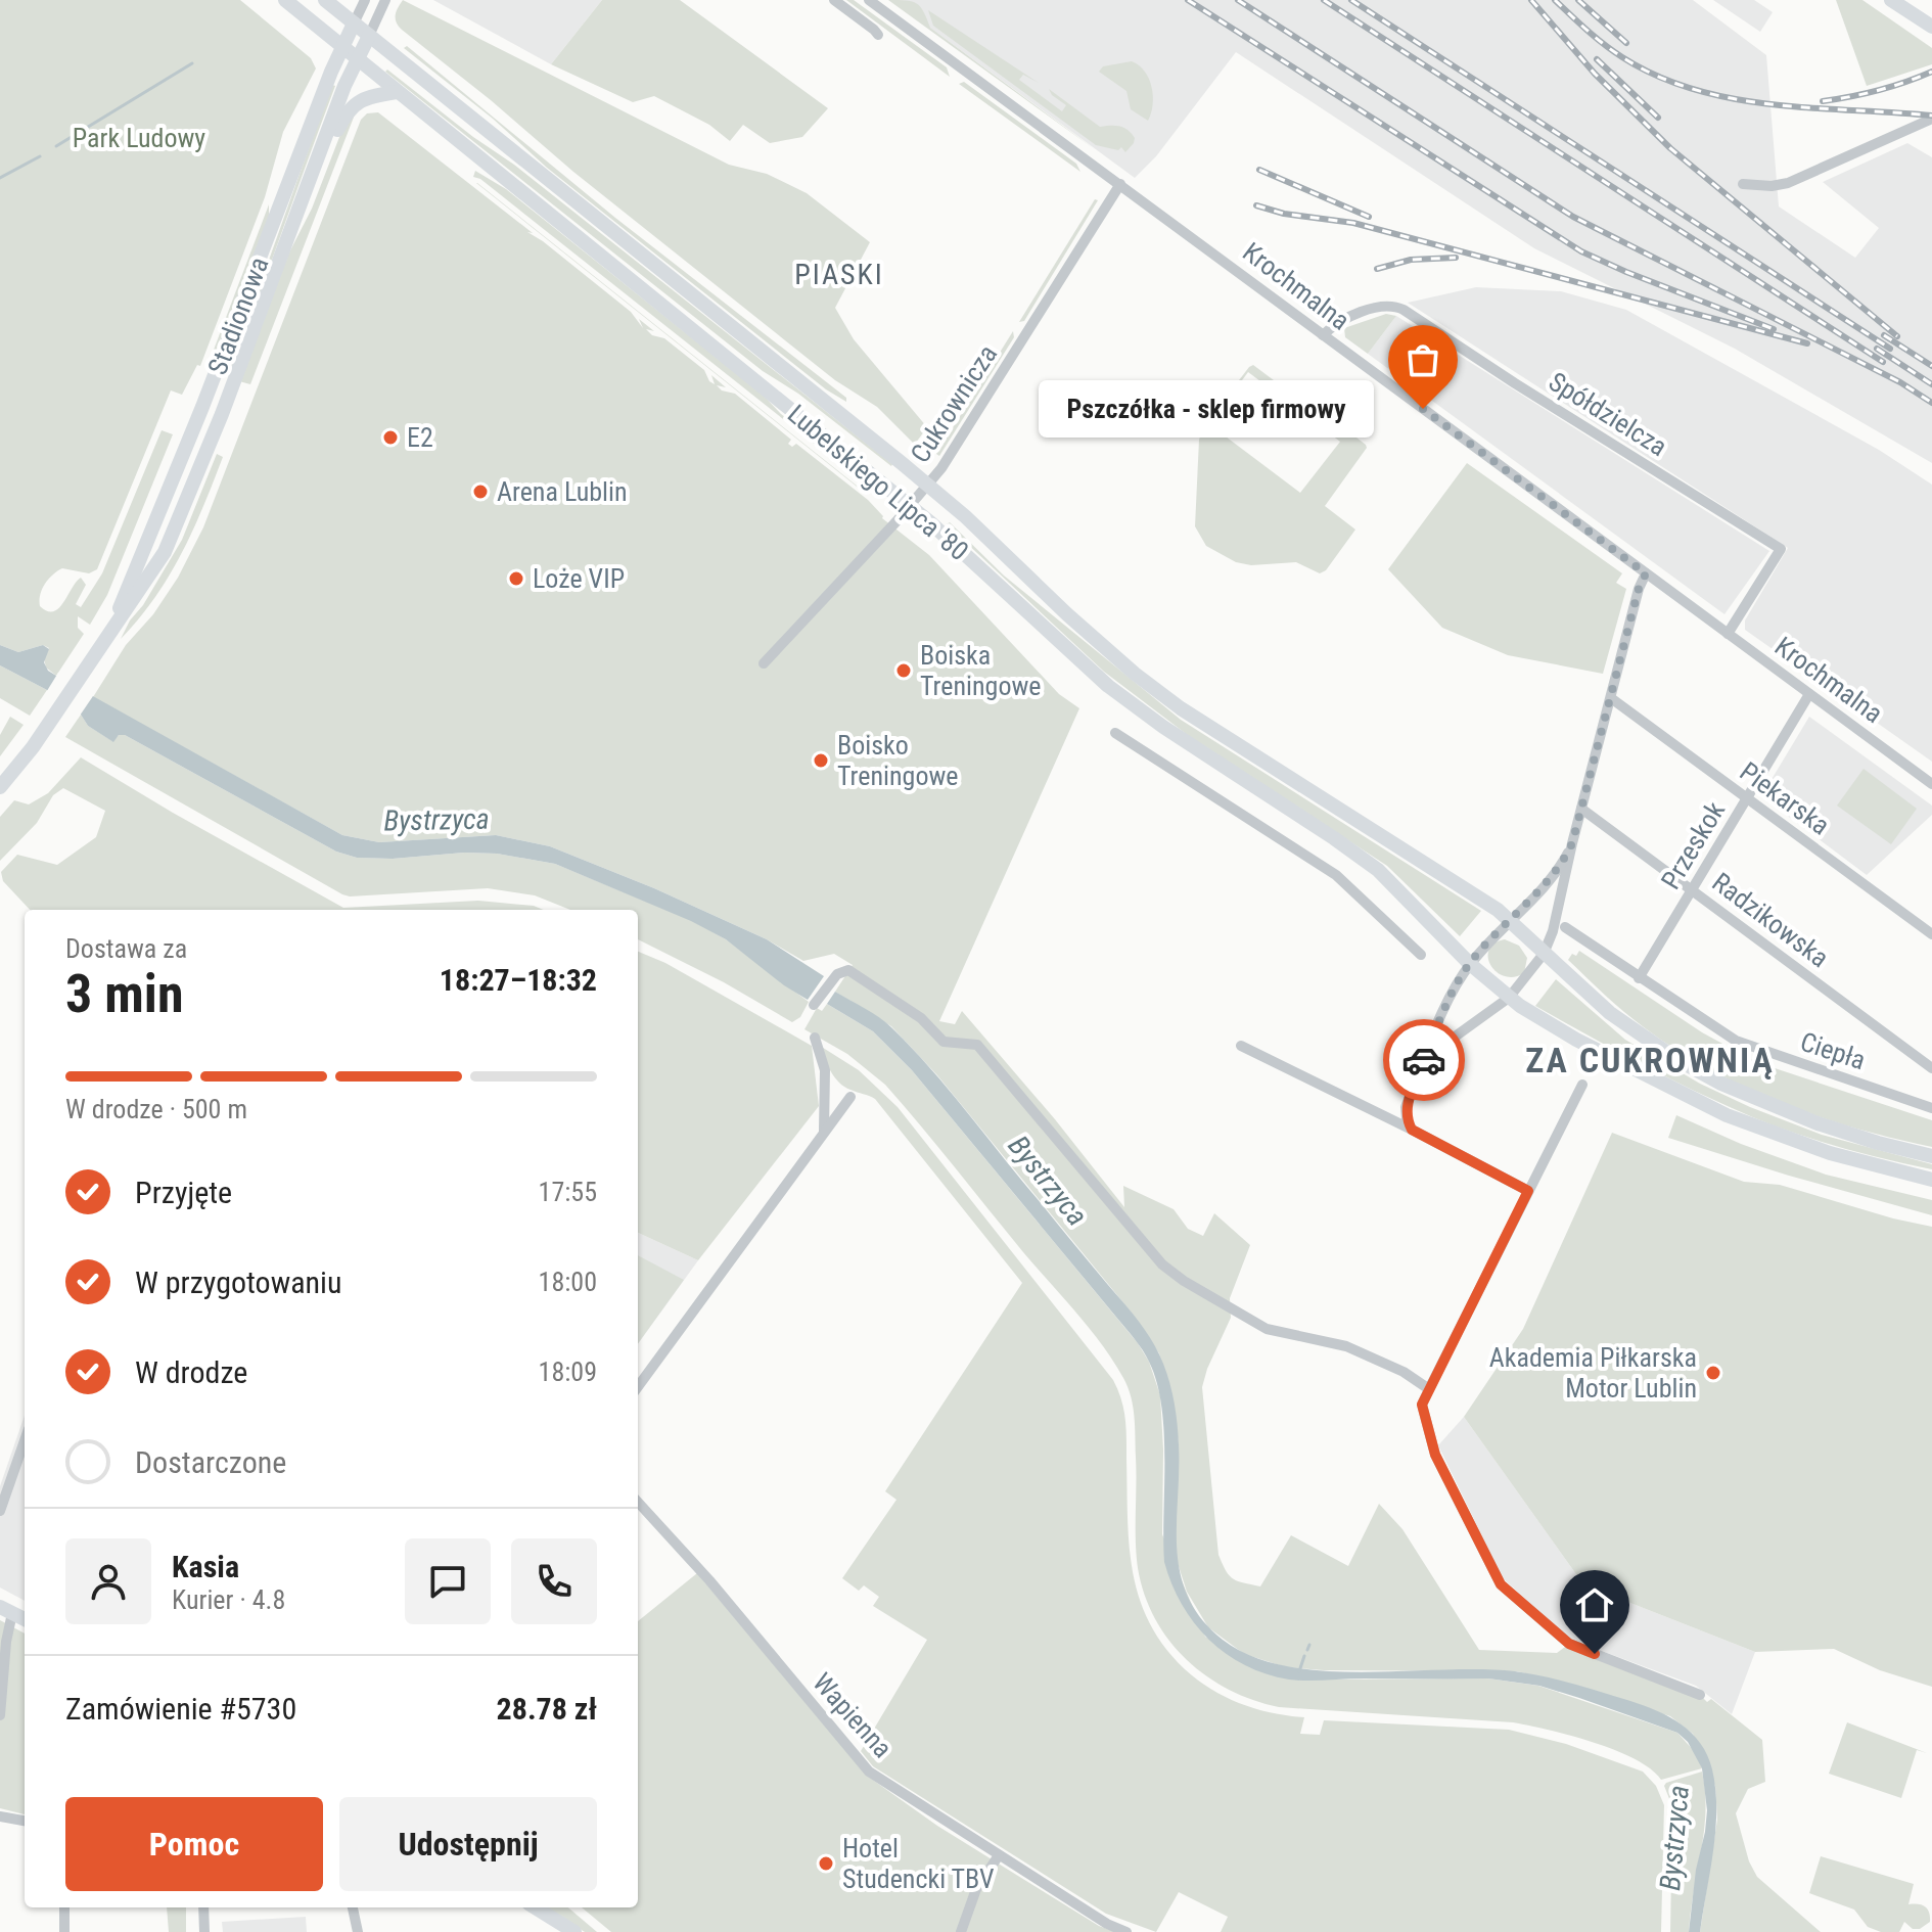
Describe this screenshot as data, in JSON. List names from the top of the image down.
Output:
{
  "streets": {
    "main road": ["Stadionowa", "Lubelskiego Lipca '80"],
    "street": [
      "Krochmalna",
      "Cukrownicza",
      "Spółdzielcza",
      "Piekarska",
      "Przeskok",
      "Radzikowska",
      "Ciepła",
      "Wapienna"
    ]
  },
  "crossings": [
    ["Krochmalna", "Cukrownicza"],
    ["Krochmalna", "Spółdzielcza"],
    ["Krochmalna", "Przeskok"],
    ["Stadionowa", "Lubelskiego Lipca '80"],
    ["Cukrownicza", "Lubelskiego Lipca '80"],
    ["Piekarska", "Przeskok"],
    ["Przeskok", "Radzikowska"],
    ["Przeskok", "Ciepła"]
  ],
  "districts": ["PIASKI", "ZA CUKROWNIĄ"],
  "water": ["Bystrzyca"],
  "parks": ["Park Ludowy"],
  "places": [
    "Pszczółka - sklep firmowy",
    "E2",
    "Arena Lublin",
    "Loże VIP",
    "Boiska Treningowe",
    "Boisko Treningowe",
    "Akademia Piłkarska Motor Lublin",
    "Hotel Studencki TBV"
  ],
  "page": {
    "bubble": "Pszczółka - sklep firmowy",
    "heading": ["3 min", "Dostawa za", "18:27–18:32"],
    "panel": [
      "Kasia",
      "Kurier · 4.8",
      "Zamówienie #5730",
      "28.78 zł"
    ],
    "bar": "W drodze · 500 m",
    "list": [
      ["Przyjęte", "17:55"],
      ["W przygotowaniu", "18:00"],
      ["W drodze", "18:09"],
      "Dostarczone"
    ],
    "buttons": ["Pomoc", "Udostępnij"]
  }
}
